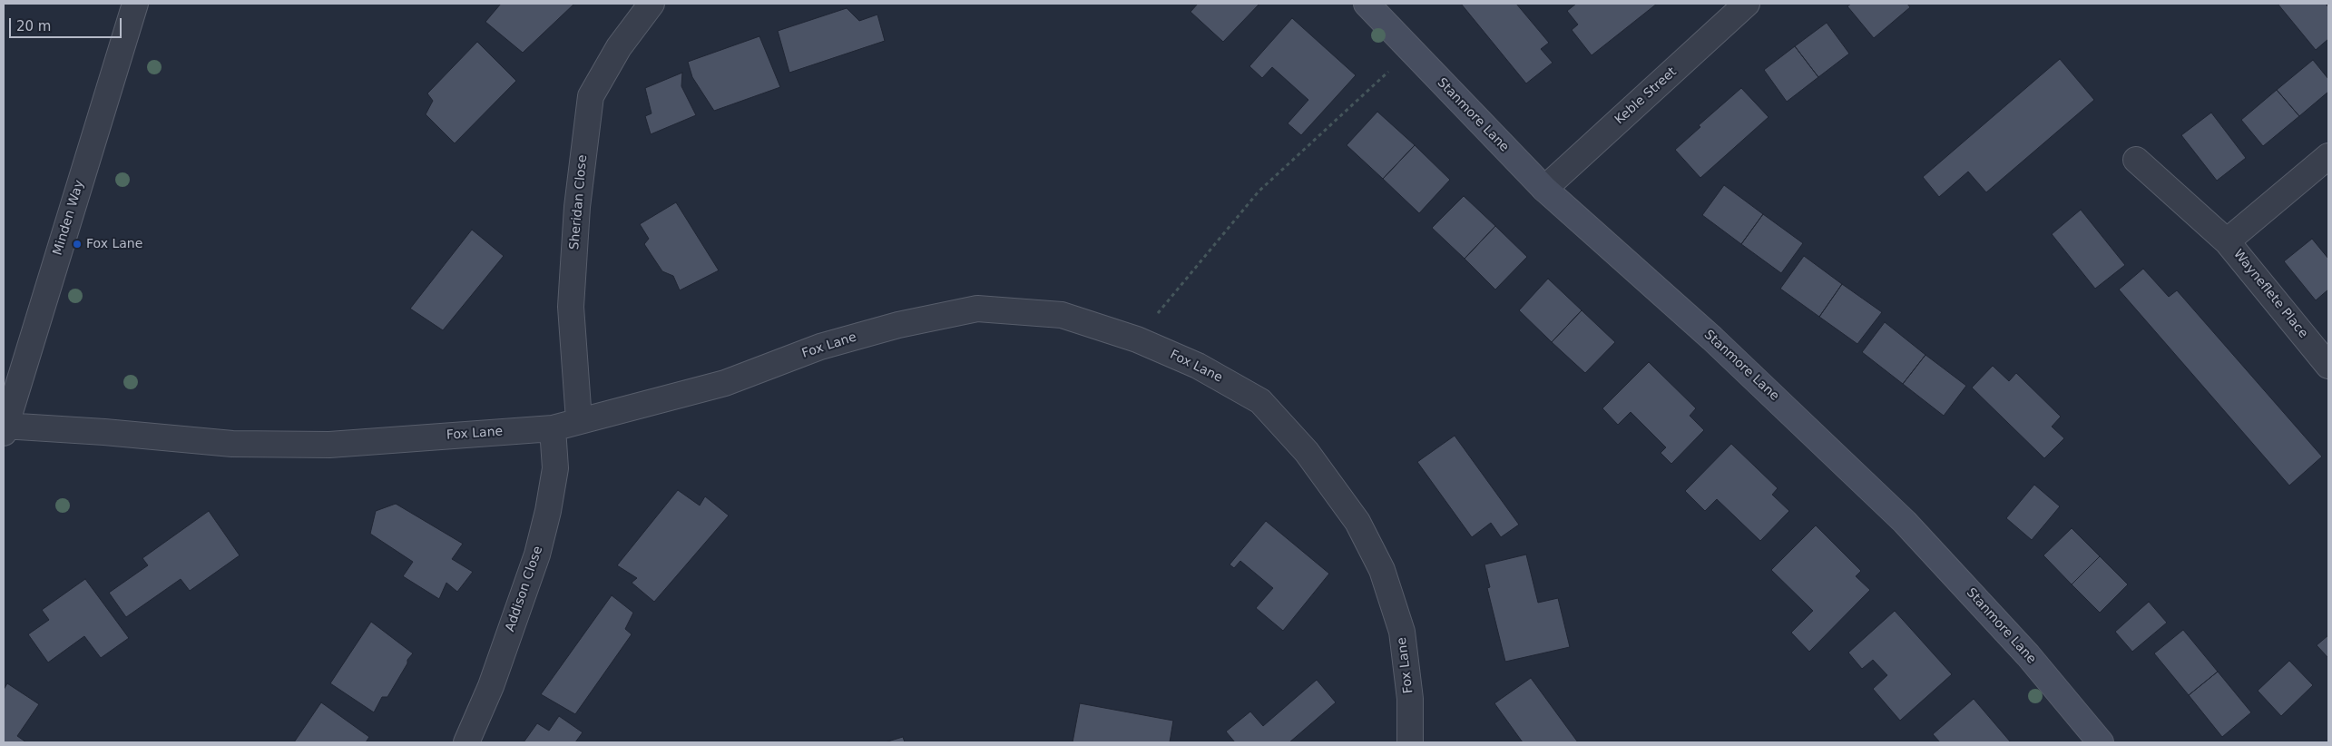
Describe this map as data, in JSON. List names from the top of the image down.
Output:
{
  "streets": {
    "street": [
      "Keble Street",
      "Stanmore Lane",
      "Sheridan Close",
      "Minden Way",
      "Wayneflete Place",
      "Fox Lane",
      "Addison Close"
    ]
  },
  "crossings": [
    ["Keble Street", "Stanmore Lane"],
    ["Sheridan Close", "Fox Lane"],
    ["Minden Way", "Fox Lane"],
    ["Fox Lane", "Addison Close"]
  ],
  "places": ["Fox Lane"],
  "scale_bar": "20 m"
}
